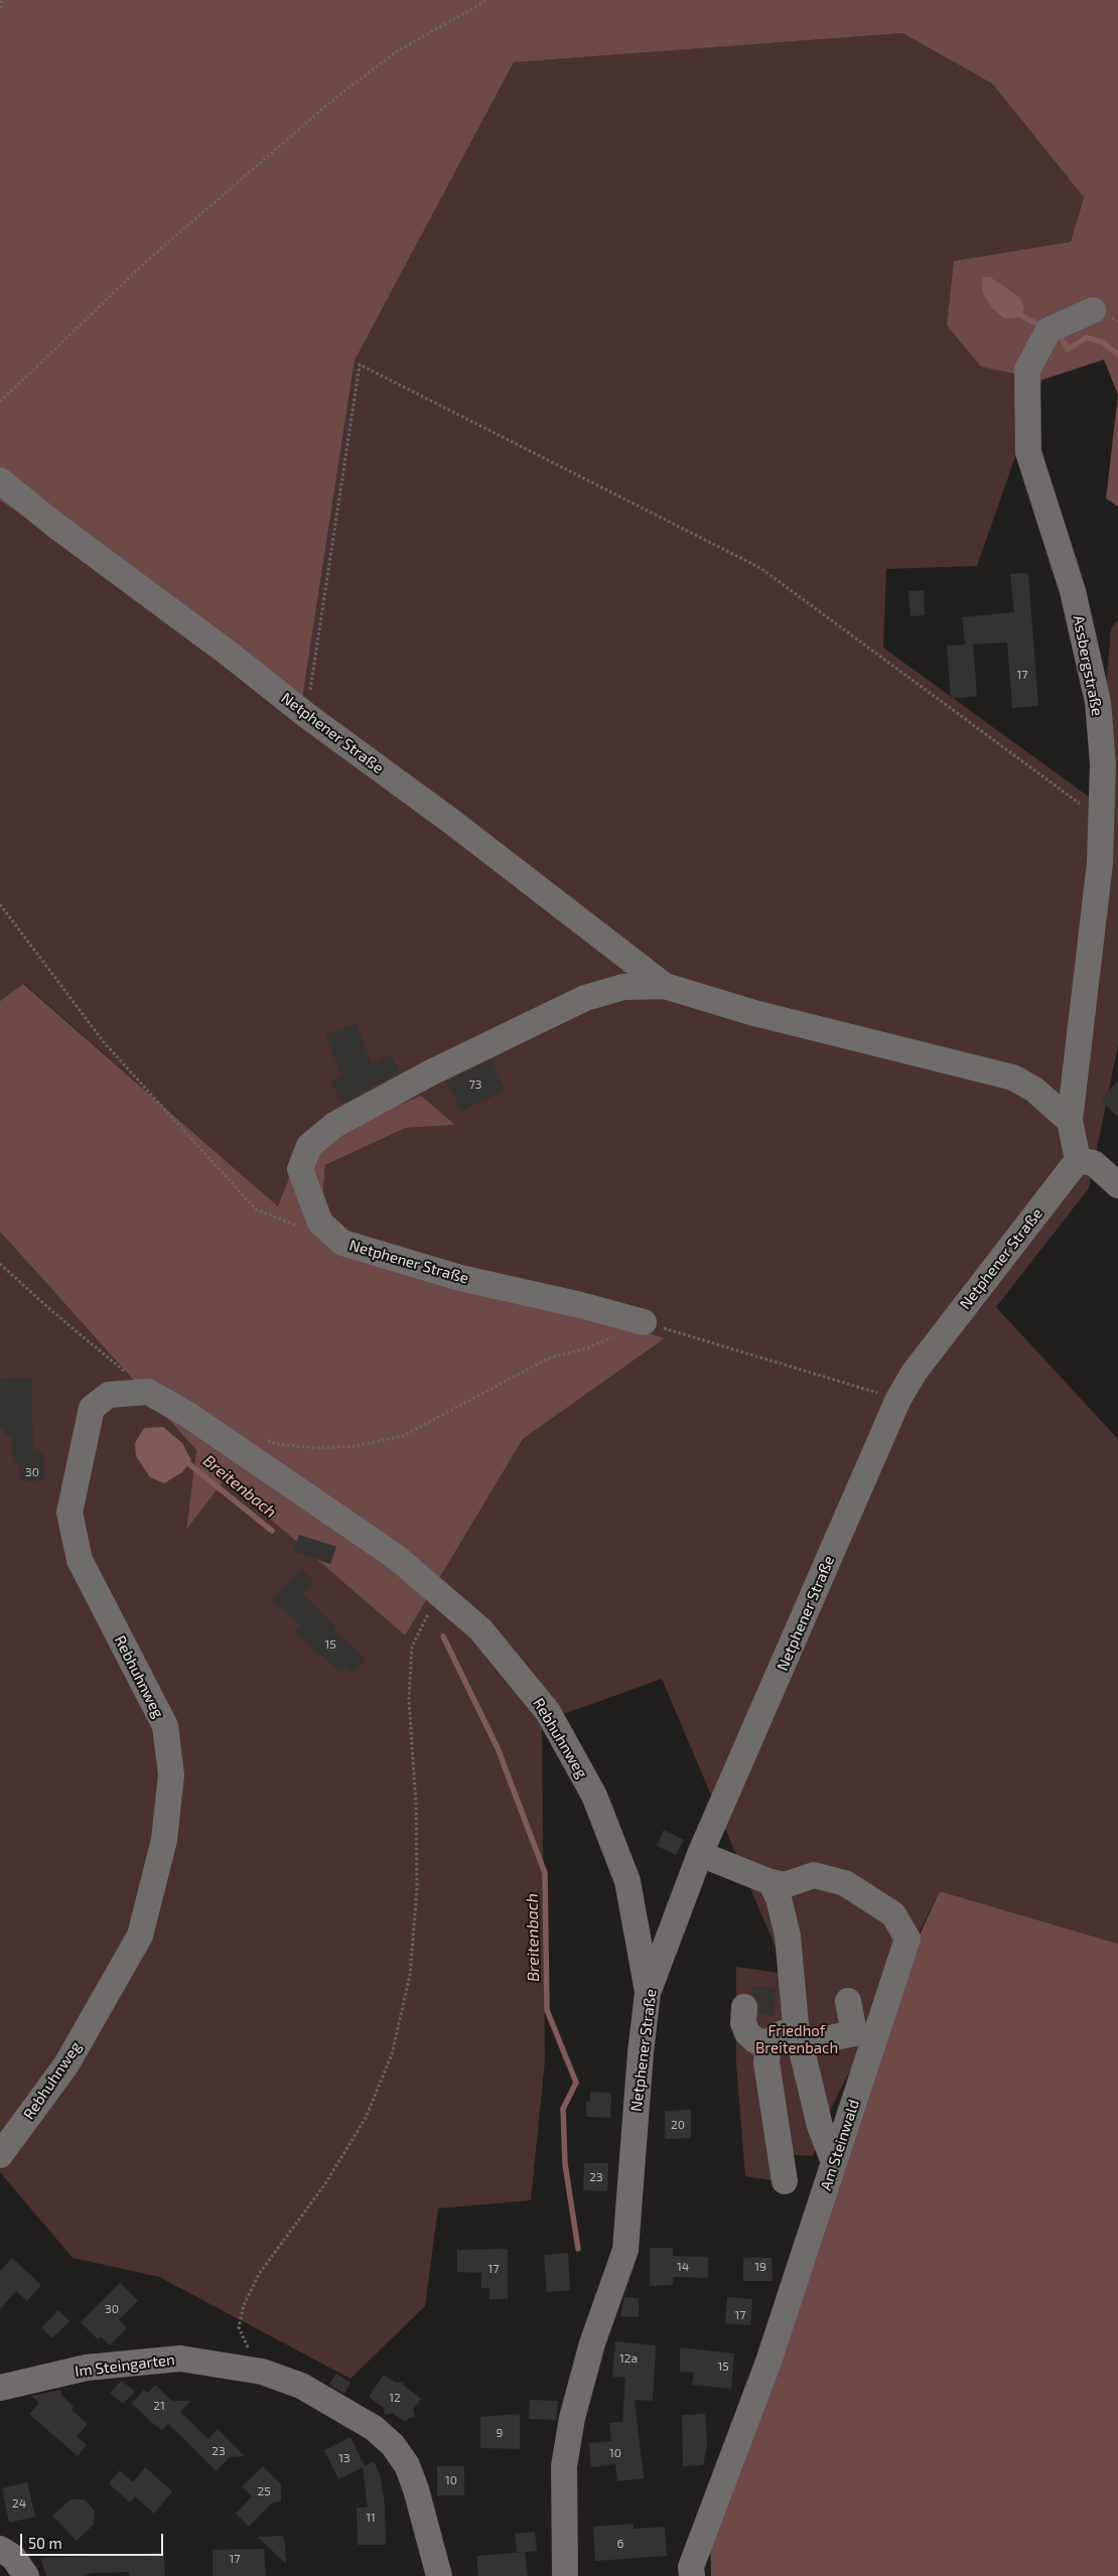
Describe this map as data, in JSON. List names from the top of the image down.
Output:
{
  "streets": {
    "street": [
      "Assbergstraße",
      "Netphener Straße",
      "Rebhuhnweg",
      "Am Steinwald",
      "Im Steingarten"
    ]
  },
  "crossings": [
    ["Assbergstraße", "Netphener Straße"],
    ["Netphener Straße", "Rebhuhnweg"],
    ["Netphener Straße", "Am Steinwald"]
  ],
  "water": ["Breitenbach"],
  "parks": ["Friedhof Breitenbach"],
  "house_numbers": [
    "17",
    "73",
    "30",
    "15",
    "20",
    "23",
    "14",
    "19",
    "17",
    "30",
    "17",
    "12a",
    "15",
    "12",
    "21",
    "9",
    "23",
    "10",
    "13",
    "10",
    "25",
    "24",
    "11",
    "6",
    "17"
  ],
  "scale_bar": "50 m"
}
